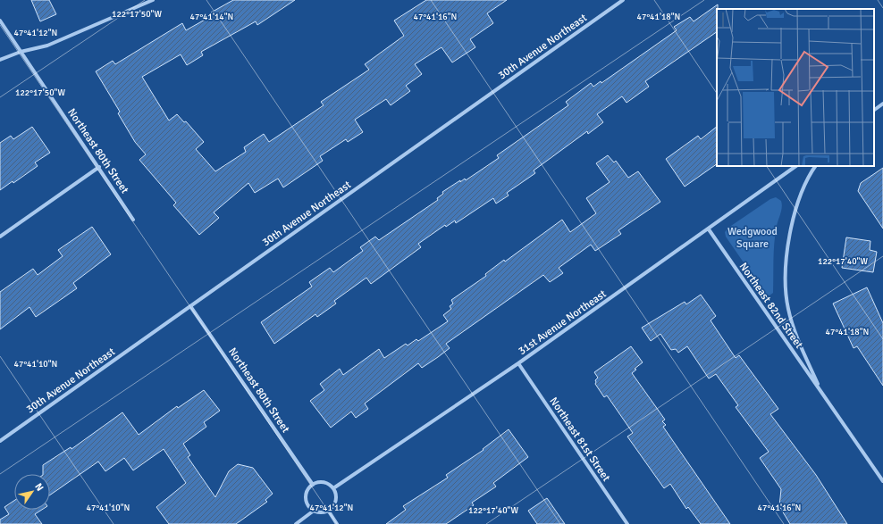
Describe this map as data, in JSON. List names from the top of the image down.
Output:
{
  "streets": {
    "street": [
      "30th Avenue Northeast",
      "Northeast 80th Street",
      "Northeast 82nd Street",
      "31st Avenue Northeast",
      "Northeast 81st Street"
    ]
  },
  "crossings": [
    ["30th Avenue Northeast", "Northeast 80th Street"],
    ["Northeast 80th Street", "31st Avenue Northeast"],
    ["Northeast 82nd Street", "31st Avenue Northeast"],
    ["31st Avenue Northeast", "Northeast 81st Street"]
  ],
  "parks": ["Wedgwood Square"],
  "north": "top right",
  "coordinates": [
    "122°17'50\"W",
    "47°41'14\"N",
    "47°41'16\"N",
    "47°41'18\"N",
    "47°41'12\"N",
    "122°17'40\"W",
    "47°41'10\"N"
  ]
}
